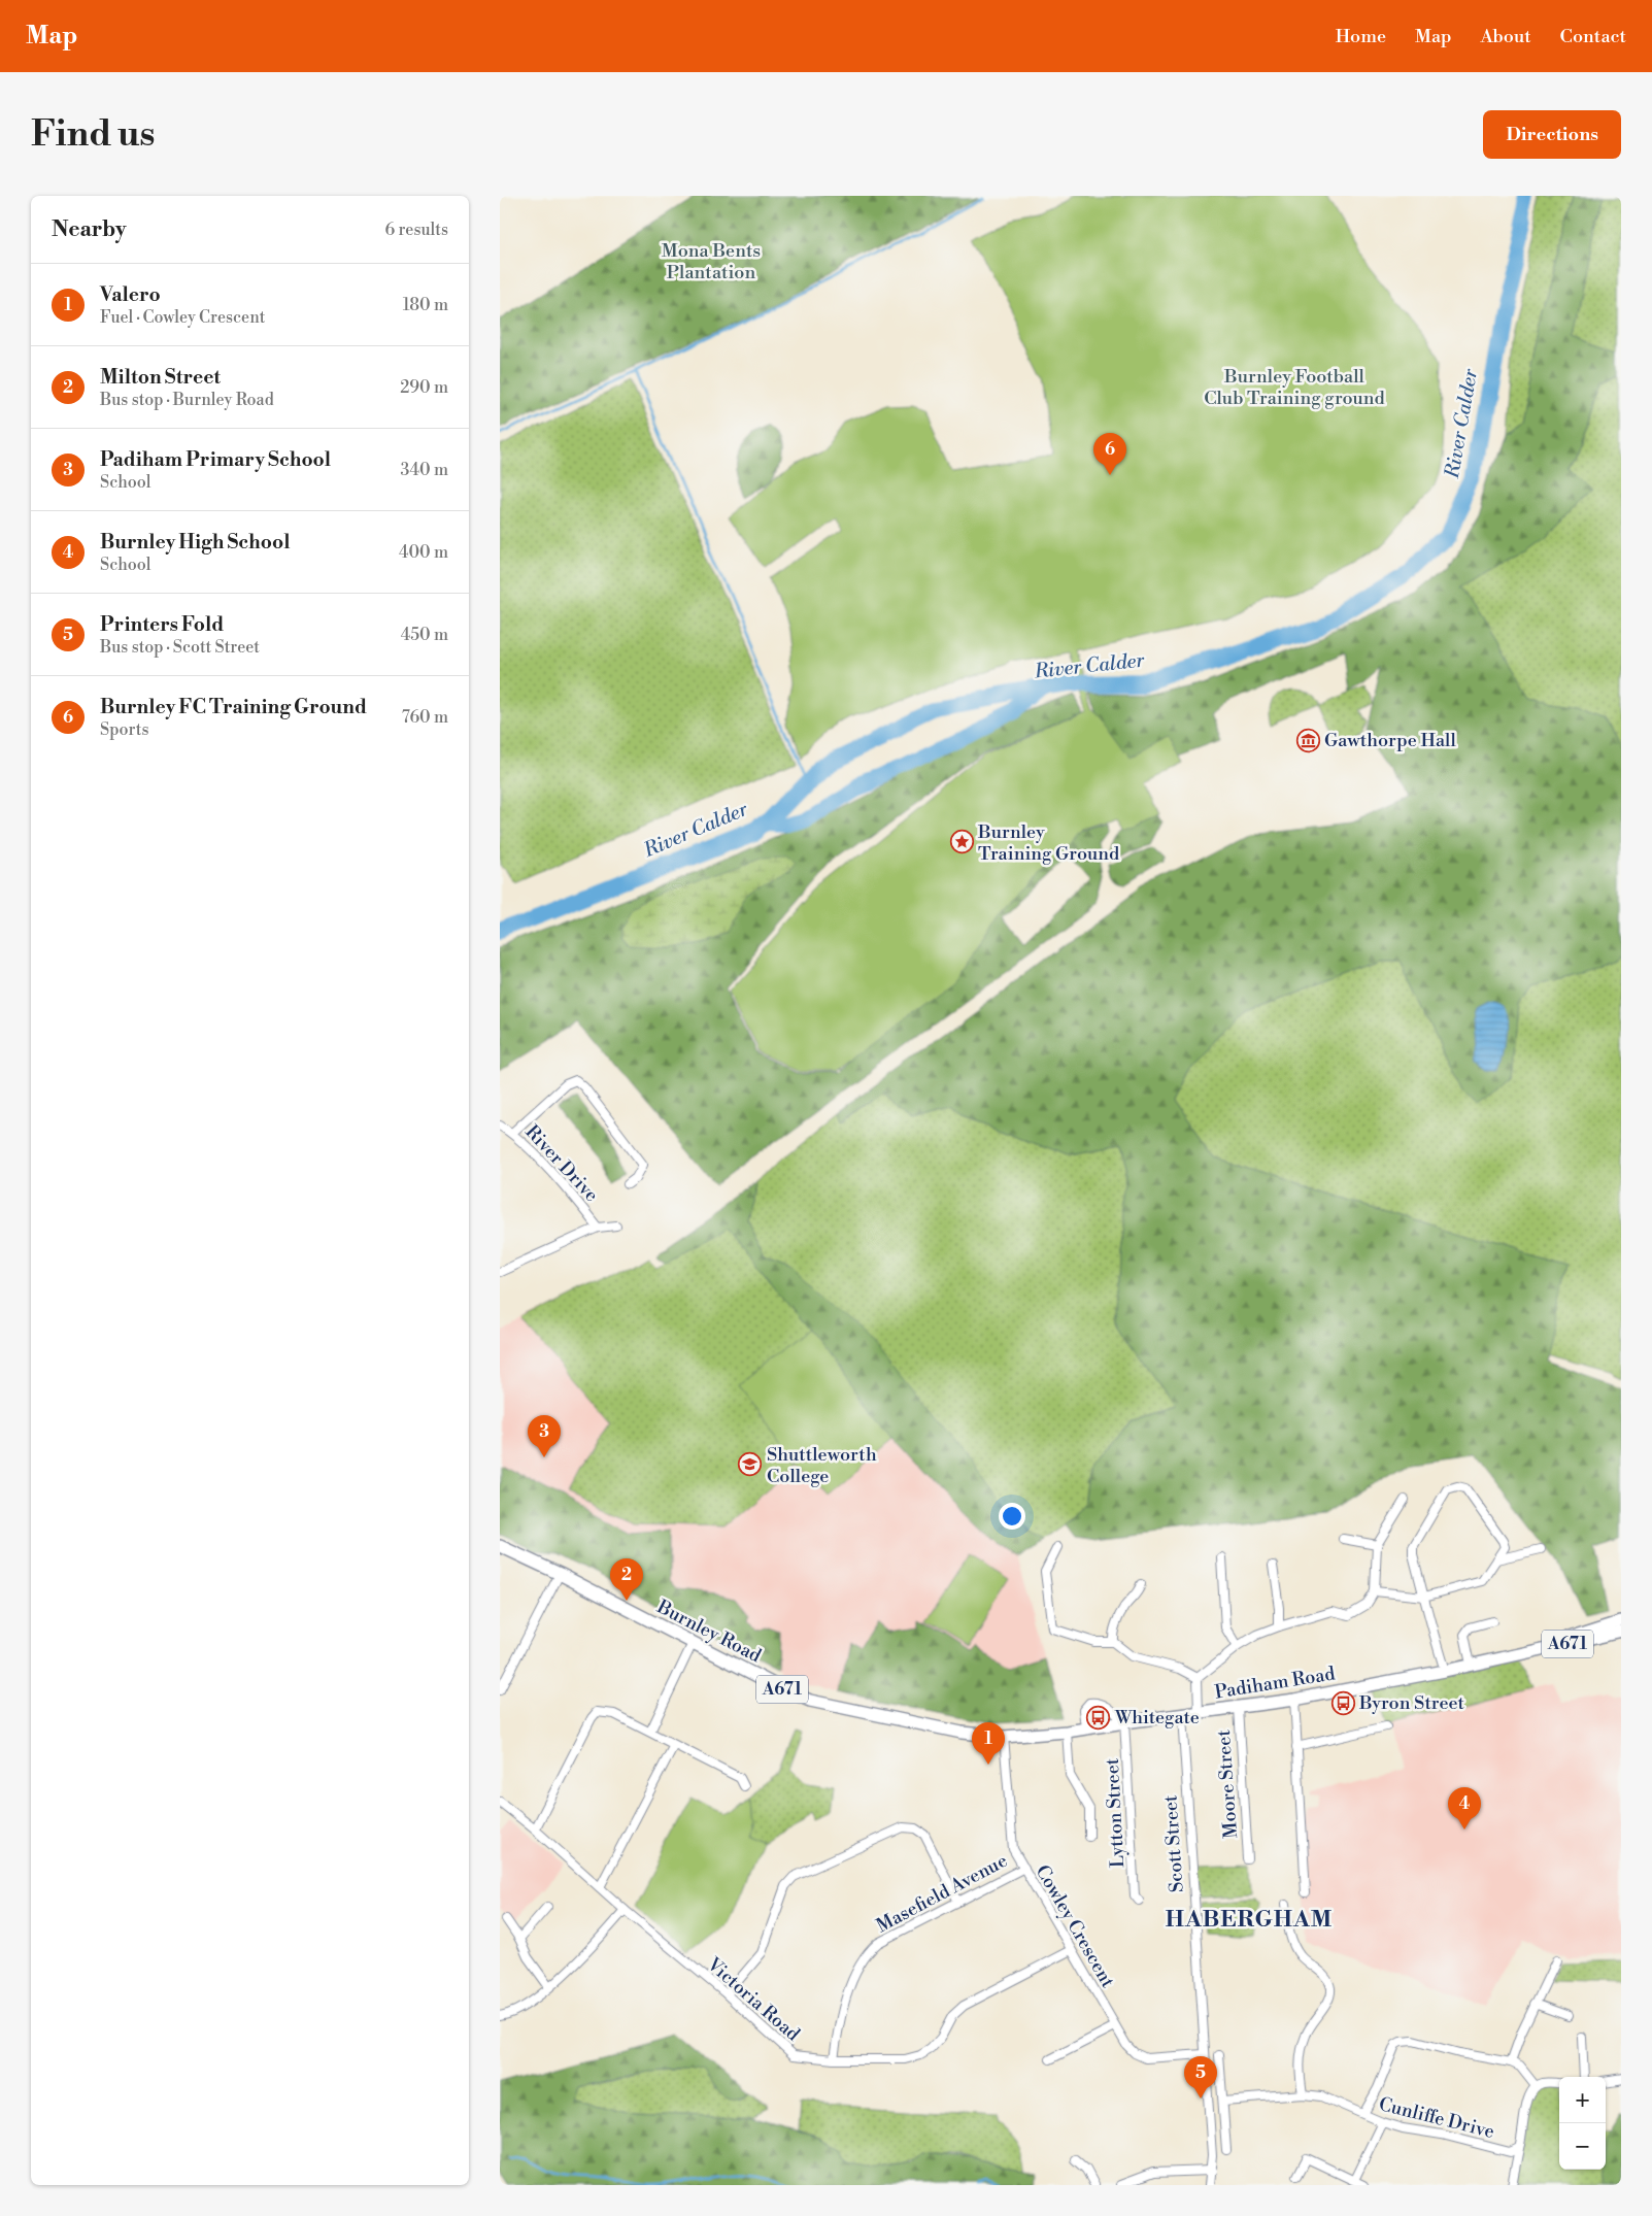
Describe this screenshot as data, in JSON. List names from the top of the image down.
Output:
{
  "streets": {
    "main road": ["Burnley Road", "A671", "Padiham Road"],
    "street": [
      "River Drive",
      "Moore Street",
      "Lytton Street",
      "Scott Street",
      "Masefield Avenue",
      "Cowley Crescent",
      "Victoria Road",
      "Cunliffe Drive"
    ]
  },
  "crossings": [
    ["Burnley Road", "Padiham Road"],
    ["Burnley Road", "Cowley Crescent"],
    ["Padiham Road", "Moore Street"],
    ["Padiham Road", "Lytton Street"],
    ["Padiham Road", "Scott Street"],
    ["Padiham Road", "Cowley Crescent"],
    ["Scott Street", "Cowley Crescent"],
    ["Masefield Avenue", "Cowley Crescent"],
    ["Masefield Avenue", "Victoria Road"],
    ["Cowley Crescent", "Victoria Road"]
  ],
  "districts": ["HABERGHAM"],
  "water": ["River Calder"],
  "parks": ["Mona Bents Plantation", "Burnley Football Club Training ground"],
  "places": {
    "museum": ["Gawthorpe Hall"],
    "place": ["Burnley Training Ground"],
    "school or university": ["Shuttleworth College"],
    "bus stop": ["Byron Street", "Whitegate"]
  },
  "page": {
    "header": "Map",
    "nav": [
      "Home",
      "Map",
      "About",
      "Contact"
    ],
    "buttons": "Directions",
    "title": "Find us",
    "heading": ["Nearby", "6 results"],
    "list": [
      {
        "mark": "1",
        "name": "Valero",
        "note": "Fuel · Cowley Crescent",
        "value": "180 m"
      },
      {
        "mark": "2",
        "name": "Milton Street",
        "note": "Bus stop · Burnley Road",
        "value": "290 m"
      },
      {
        "mark": "3",
        "name": "Padiham Primary School",
        "note": "School",
        "value": "340 m"
      },
      {
        "mark": "4",
        "name": "Burnley High School",
        "note": "School",
        "value": "400 m"
      },
      {
        "mark": "5",
        "name": "Printers Fold",
        "note": "Bus stop · Scott Street",
        "value": "450 m"
      },
      {
        "mark": "6",
        "name": "Burnley FC Training Ground",
        "note": "Sports",
        "value": "760 m"
      }
    ],
    "pins": [
      "6",
      "3",
      "2",
      "1",
      "4",
      "5"
    ],
    "map_buttons": ["+", "−"]
  }
}
